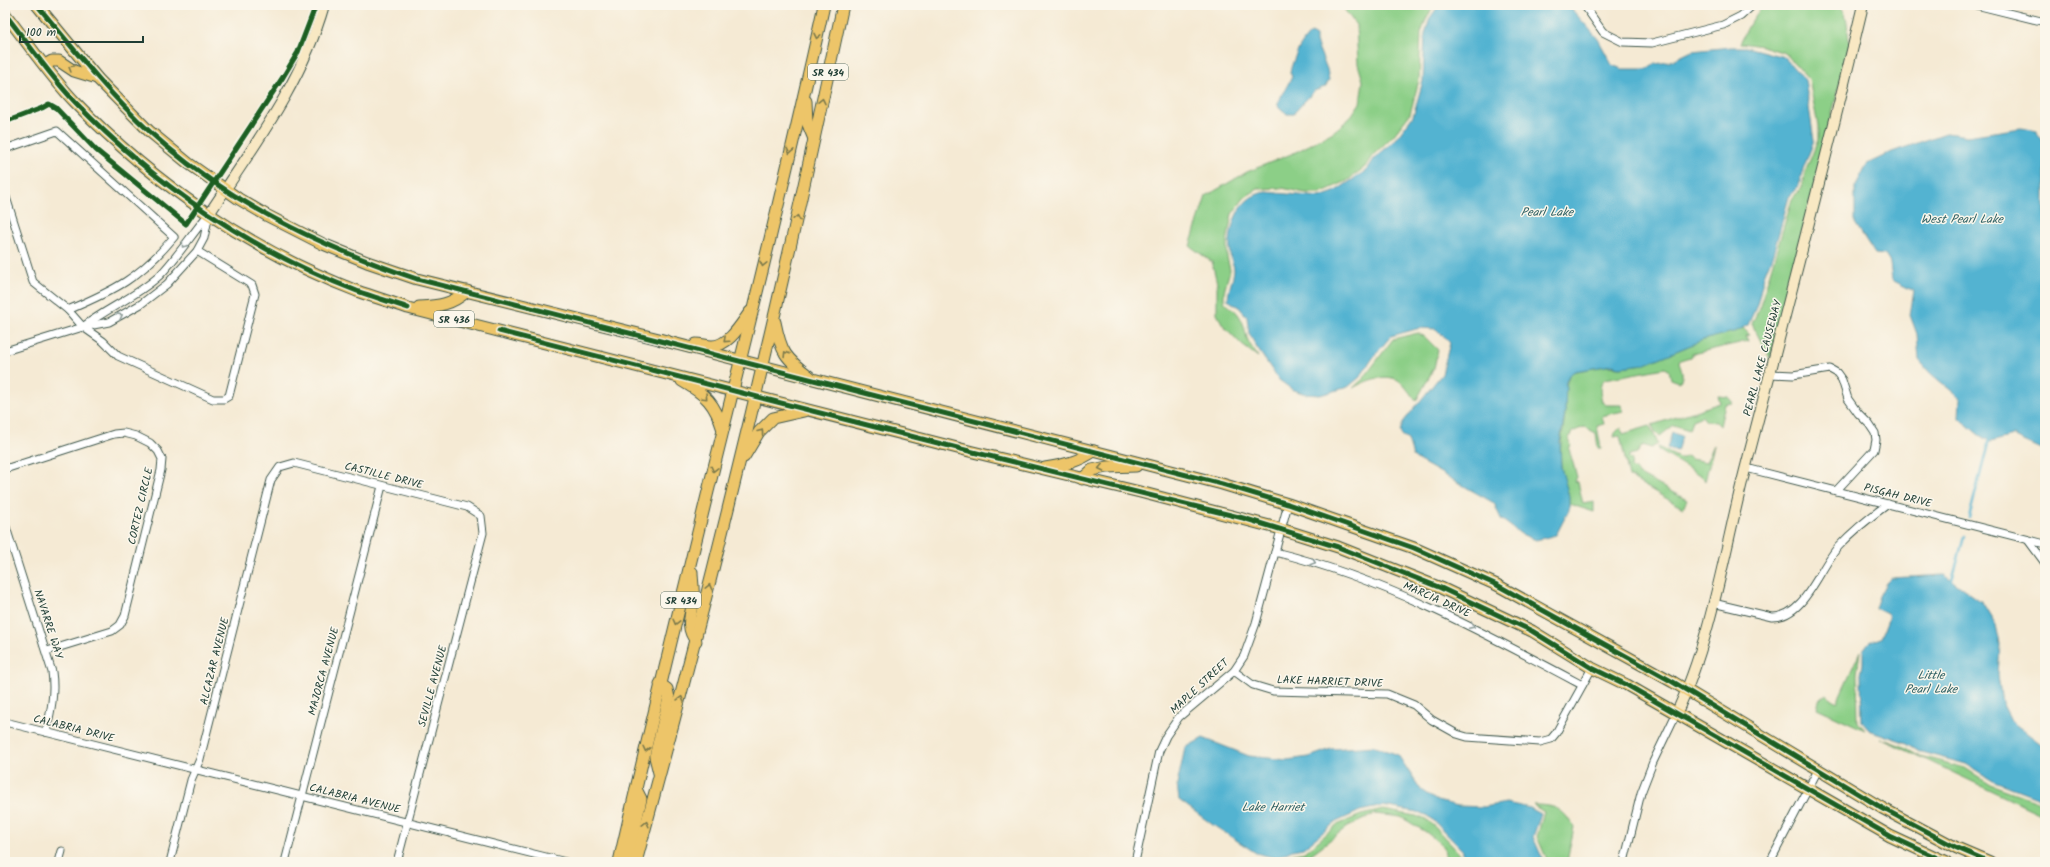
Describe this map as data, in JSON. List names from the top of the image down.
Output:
{
  "streets": {
    "main road": ["SR 434", "SR 436"],
    "street": [
      "PEARL LAKE CAUSEWAY",
      "CASTILLE DRIVE",
      "PISGAH DRIVE",
      "CORTEZ CIRCLE",
      "MARCIA DRIVE",
      "NAVARRE WAY",
      "ALCAZAR AVENUE",
      "MAJORCA AVENUE",
      "LAKE HARRIET DRIVE",
      "SEVILLE AVENUE",
      "MAPLE STREET",
      "CALABRIA DRIVE",
      "CALABRIA AVENUE"
    ]
  },
  "crossings": [
    ["SR 434", "SR 436"],
    ["SR 436", "PEARL LAKE CAUSEWAY"],
    ["SR 436", "LAKE HARRIET DRIVE"],
    ["SR 436", "MAPLE STREET"],
    ["PEARL LAKE CAUSEWAY", "PISGAH DRIVE"],
    ["CASTILLE DRIVE", "ALCAZAR AVENUE"],
    ["CASTILLE DRIVE", "MAJORCA AVENUE"],
    ["CASTILLE DRIVE", "SEVILLE AVENUE"],
    ["CORTEZ CIRCLE", "NAVARRE WAY"],
    ["MARCIA DRIVE", "LAKE HARRIET DRIVE"],
    ["MARCIA DRIVE", "MAPLE STREET"],
    ["NAVARRE WAY", "CALABRIA DRIVE"],
    ["ALCAZAR AVENUE", "CALABRIA AVENUE"],
    ["MAJORCA AVENUE", "CALABRIA AVENUE"],
    ["LAKE HARRIET DRIVE", "MAPLE STREET"],
    ["SEVILLE AVENUE", "CALABRIA AVENUE"],
    ["CALABRIA DRIVE", "CALABRIA AVENUE"]
  ],
  "one_way": ["MARCIA DRIVE"],
  "water": [
    "Pearl Lake",
    "West Pearl Lake",
    "Little Pearl Lake",
    "Lake Harriet"
  ],
  "scale_bar": "100 m"
}
